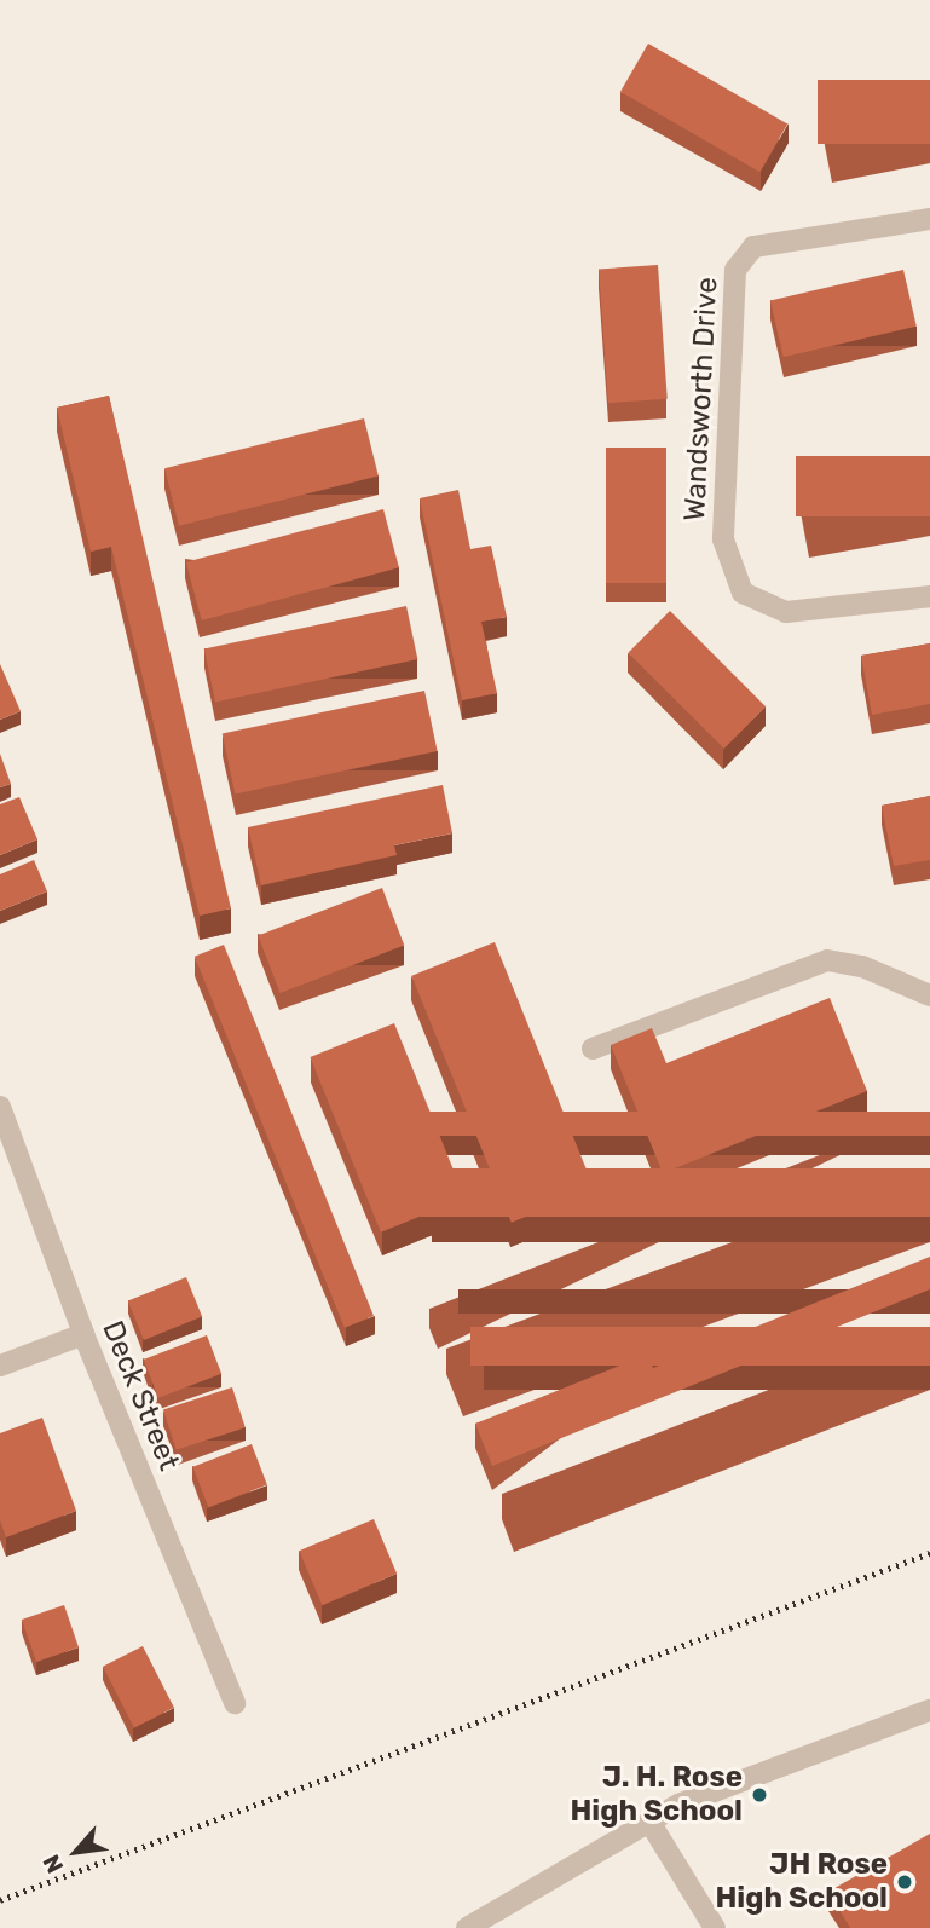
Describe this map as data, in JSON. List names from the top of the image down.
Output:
{
  "streets": {
    "street": ["Wandsworth Drive", "Deck Street"]
  },
  "places": ["J. H. Rose High School", "JH Rose High School"],
  "north": "bottom left"
}
